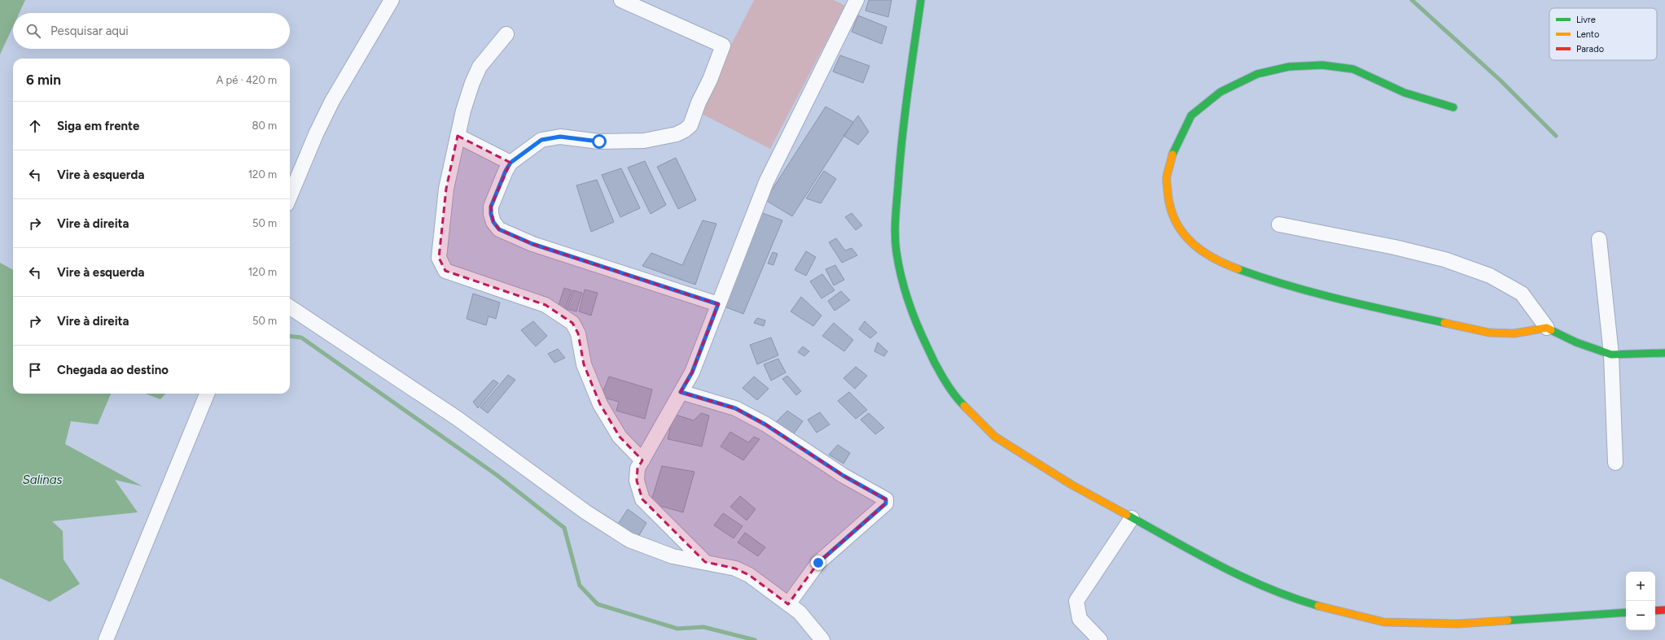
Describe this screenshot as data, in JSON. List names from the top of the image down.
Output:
{
  "water": ["Salinas"],
  "legend": ["Livre", "Lento", "Parado"],
  "page": {
    "search": "Pesquisar aqui",
    "heading": ["6 min", "A pé · 420 m"],
    "list": [
      ["Siga em frente", "80 m"],
      ["Vire à esquerda", "120 m"],
      ["Vire à direita", "50 m"],
      ["Vire à esquerda", "120 m"],
      ["Vire à direita", "50 m"],
      "Chegada ao destino"
    ],
    "map_buttons": ["+", "−"]
  }
}
